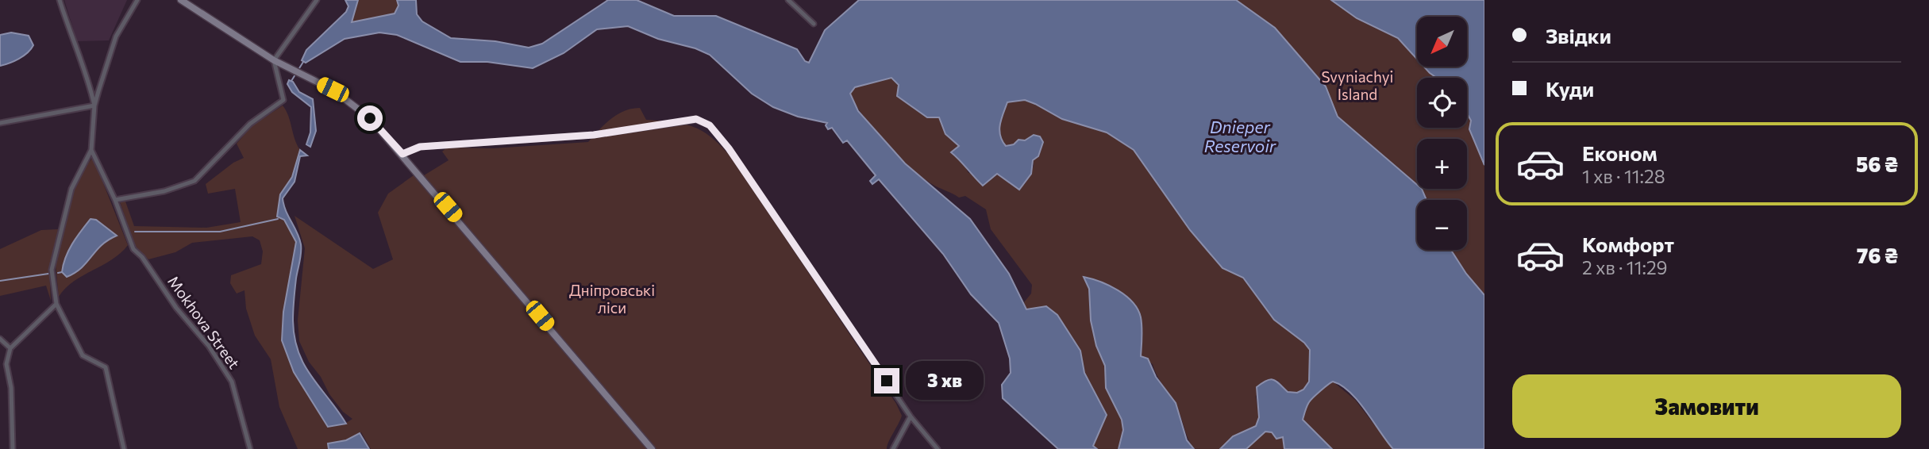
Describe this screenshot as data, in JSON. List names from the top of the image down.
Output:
{
  "streets": {
    "street": ["Mokhova Street"]
  },
  "water": ["Dnieper Reservoir"],
  "parks": ["Svyniachyi Island", "Дніпровські ліси"],
  "north": "bottom left",
  "page": {
    "banner": ["Звідки", "Куди"],
    "map_buttons": ["+", "−"],
    "list": [
      {
        "name": "Економ",
        "note": "1 хв · 11:28",
        "value": "56 ₴"
      },
      {
        "name": "Комфорт",
        "note": "2 хв · 11:29",
        "value": "76 ₴"
      }
    ],
    "bubble": "3 хв",
    "buttons": "Замовити"
  }
}
